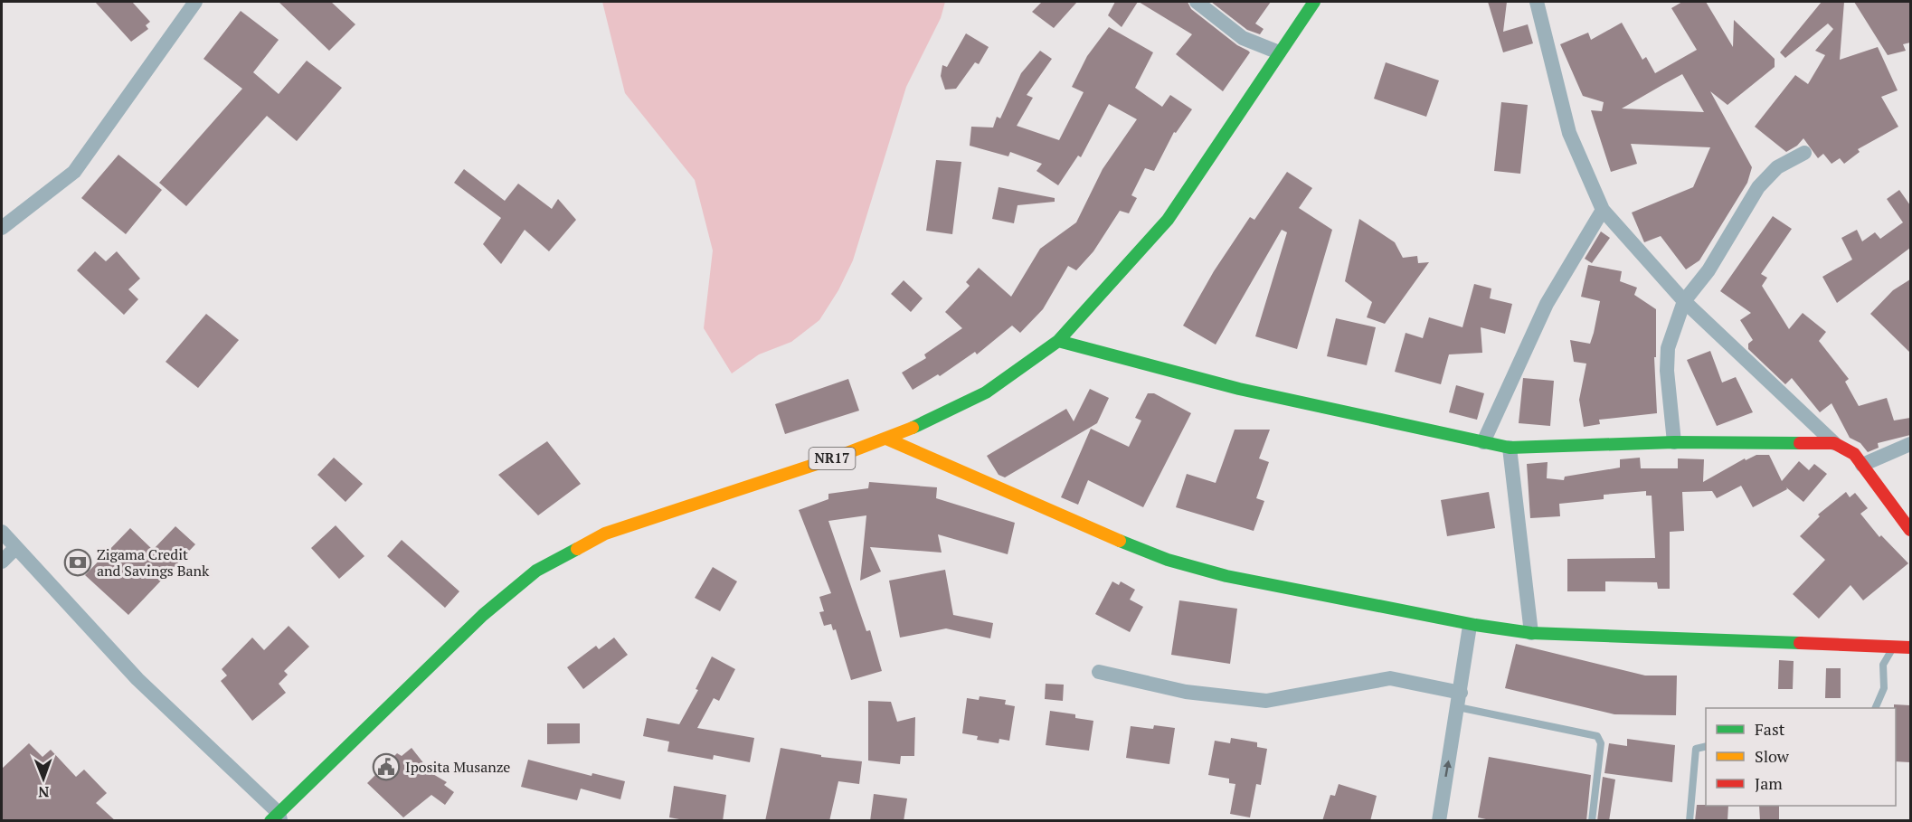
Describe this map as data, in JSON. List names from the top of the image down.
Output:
{
  "streets": {
    "street": ["NR17"]
  },
  "places": {
    "bank": ["Zigama Credit and Savings Bank"],
    "public building": ["Iposita Musanze"]
  },
  "legend": ["Fast", "Slow", "Jam"],
  "north": "bottom"
}
